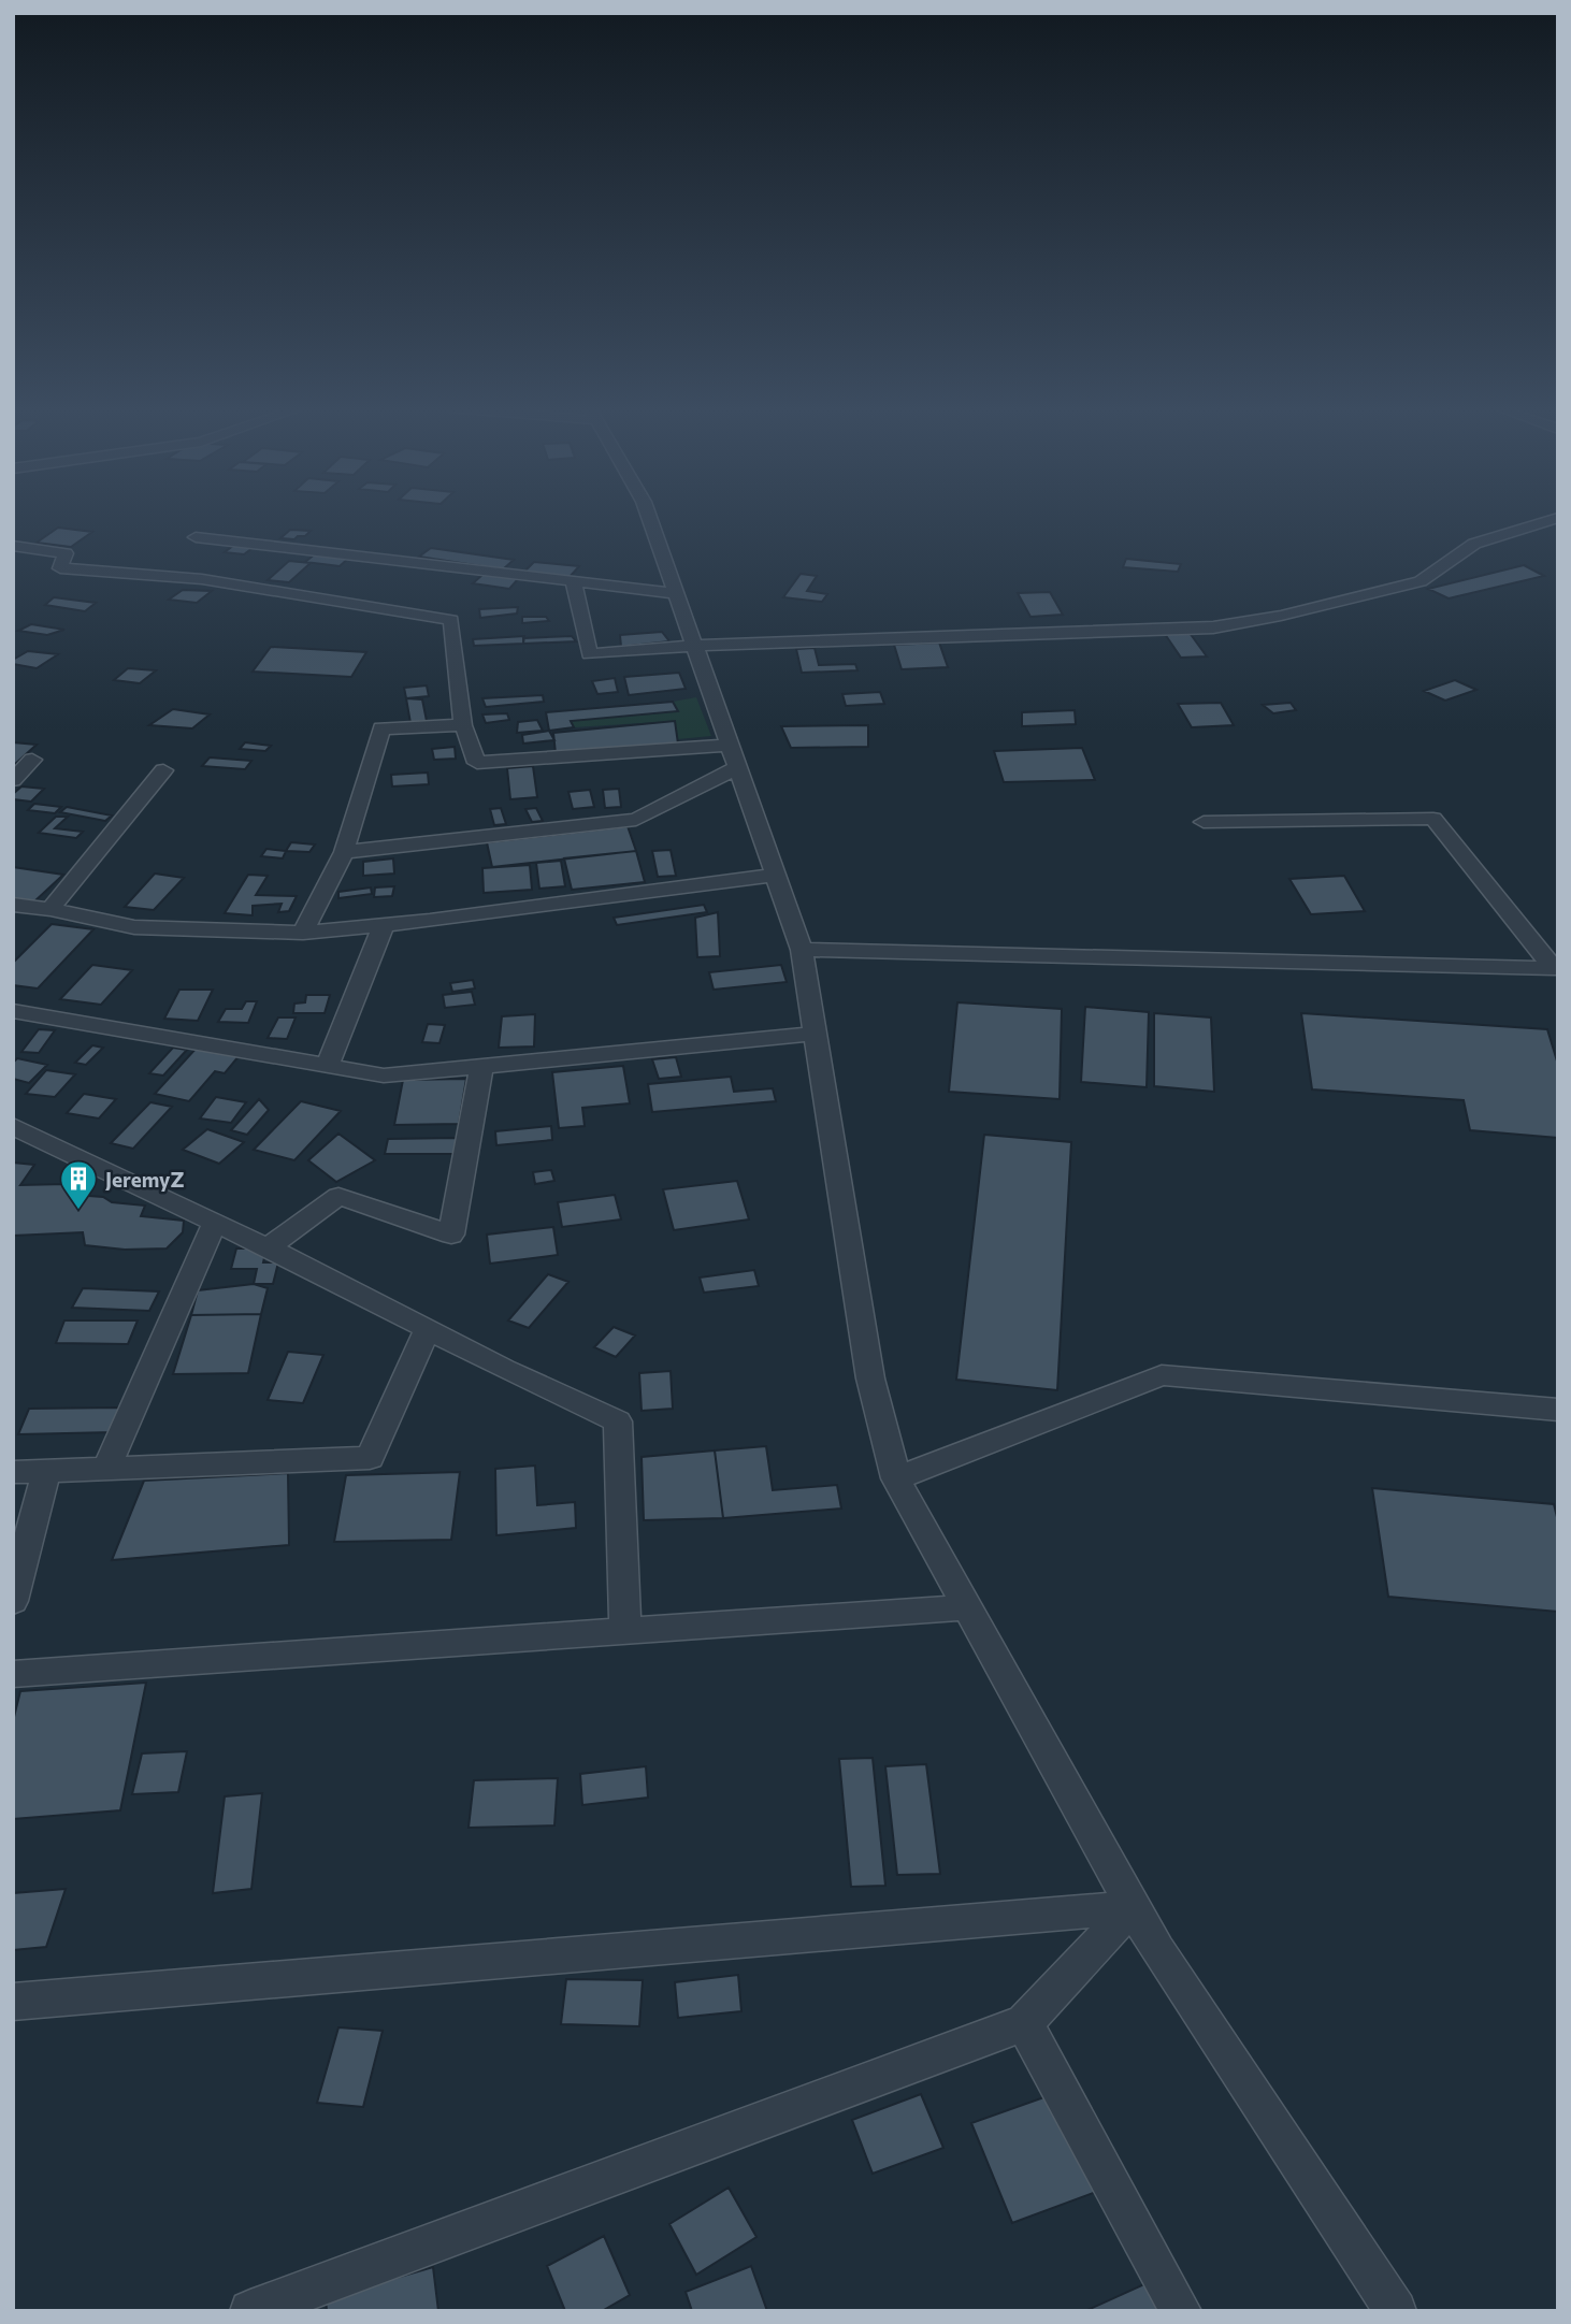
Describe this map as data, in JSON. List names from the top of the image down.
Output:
{
  "places": {
    "building": ["JeremyZ"]
  }
}
